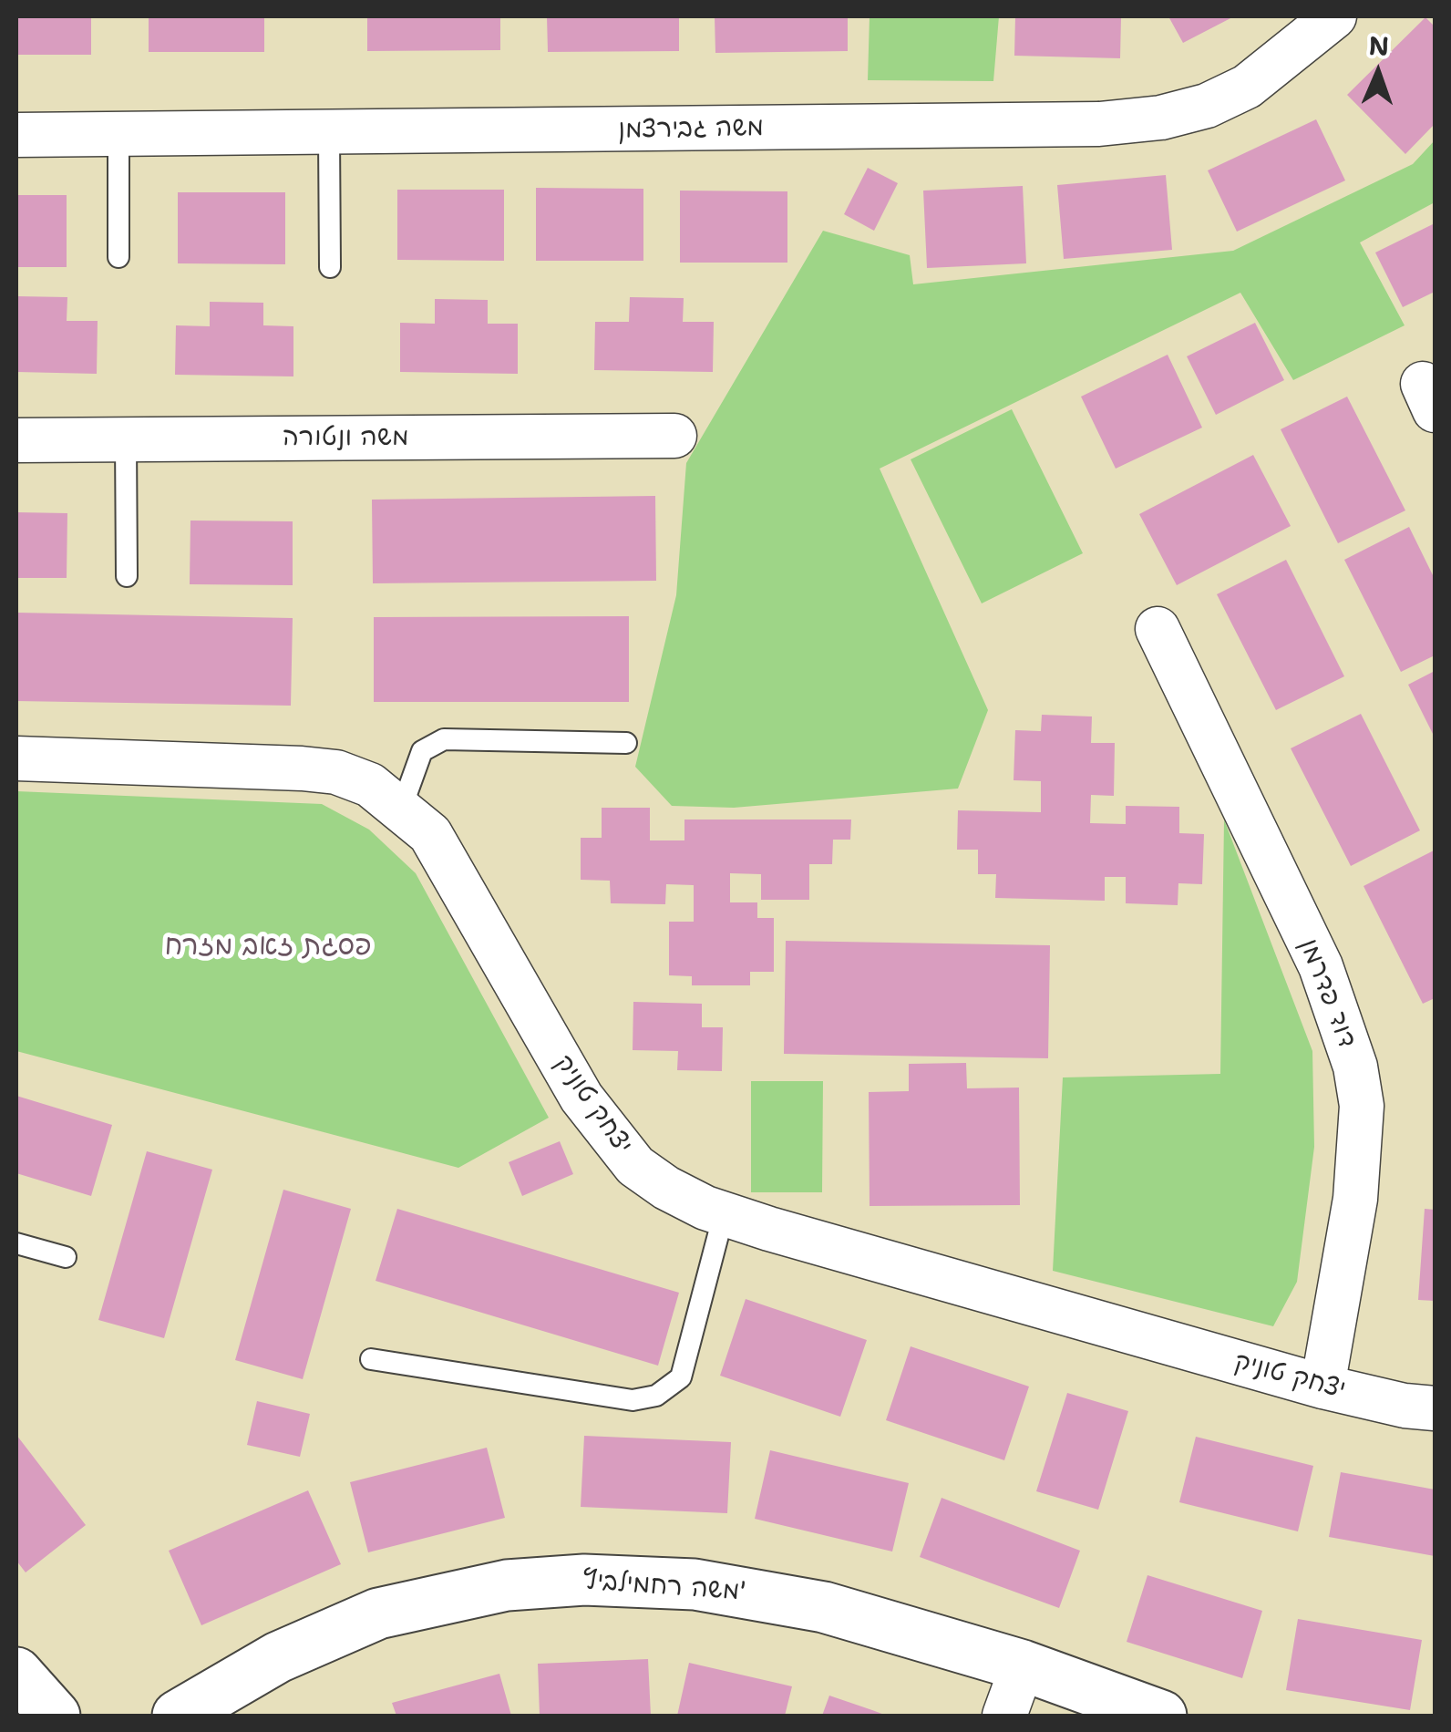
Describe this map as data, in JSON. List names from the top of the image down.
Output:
{
  "streets": {
    "street": [
      "משה גבירצמן",
      "משה ונטורה",
      "דוד פדרמן",
      "יצחק טוניק",
      "משה רחמילביץ'"
    ]
  },
  "crossings": [
    ["דוד פדרמן", "יצחק טוניק"]
  ],
  "districts": ["פסגת זאב מזרח"],
  "north": "top"
}
